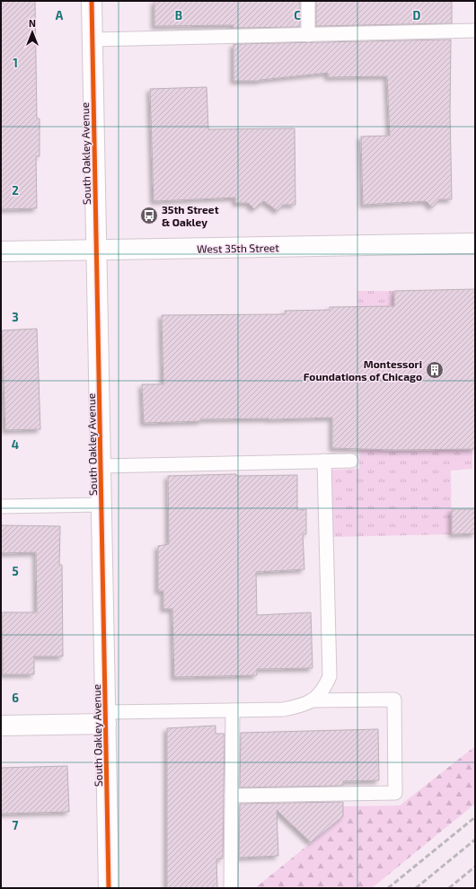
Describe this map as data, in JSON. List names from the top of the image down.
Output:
{
  "streets": {
    "street": ["South Oakley Avenue", "West 35th Street"]
  },
  "crossings": [
    ["South Oakley Avenue", "West 35th Street"]
  ],
  "places": {
    "bus stop": ["35th Street & Oakley"],
    "building": ["Montessori Foundations of Chicago"]
  },
  "north": "top",
  "grid": {
    "columns": [
      "A",
      "B",
      "C",
      "D"
    ],
    "rows": [
      "1",
      "2",
      "3",
      "4",
      "5",
      "6",
      "7"
    ]
  }
}
